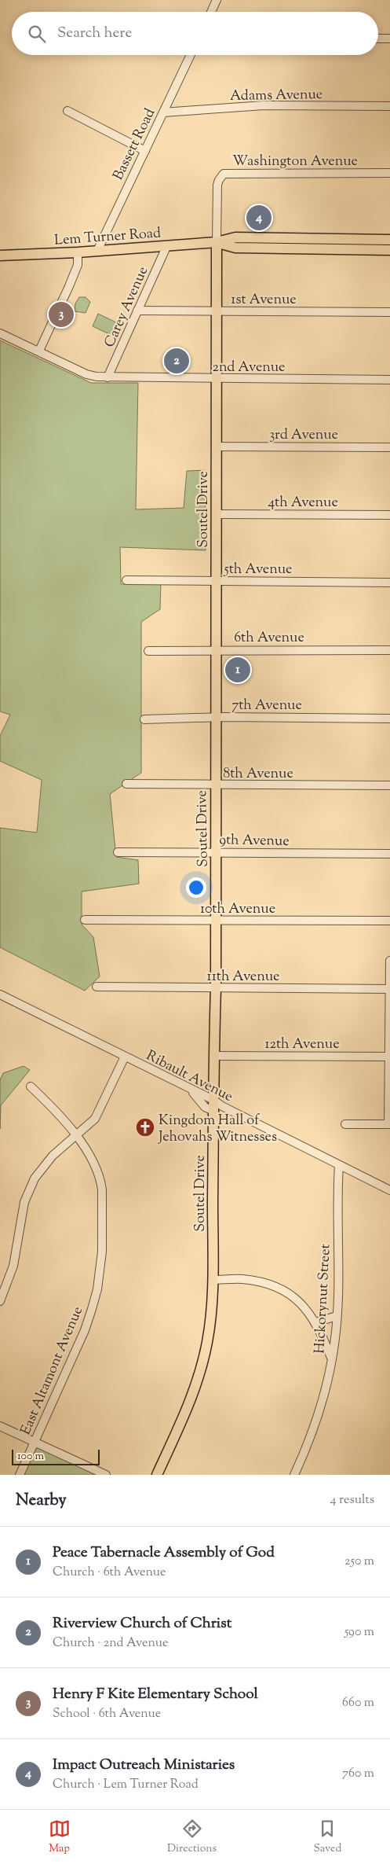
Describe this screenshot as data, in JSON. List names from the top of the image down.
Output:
{
  "streets": {
    "main road": ["Lem Turner Road", "Soutel Drive"],
    "street": [
      "Adams Avenue",
      "Bassett Road",
      "Washington Avenue",
      "1st Avenue",
      "Carey Avenue",
      "2nd Avenue",
      "3rd Avenue",
      "4th Avenue",
      "5th Avenue",
      "6th Avenue",
      "7th Avenue",
      "8th Avenue",
      "9th Avenue",
      "10th Avenue",
      "11th Avenue",
      "12th Avenue",
      "Ribault Avenue",
      "Hickorynut Street",
      "East Altamont Avenue"
    ]
  },
  "crossings": [
    ["Adams Avenue", "Bassett Road"],
    ["Bassett Road", "Lem Turner Road"],
    ["Washington Avenue", "Lem Turner Road"],
    ["Washington Avenue", "Soutel Drive"],
    ["Lem Turner Road", "Carey Avenue"],
    ["Lem Turner Road", "Soutel Drive"],
    ["1st Avenue", "Carey Avenue"],
    ["1st Avenue", "Soutel Drive"],
    ["Carey Avenue", "2nd Avenue"],
    ["2nd Avenue", "Soutel Drive"],
    ["3rd Avenue", "Soutel Drive"],
    ["4th Avenue", "Soutel Drive"],
    ["Soutel Drive", "5th Avenue"],
    ["Soutel Drive", "6th Avenue"],
    ["Soutel Drive", "7th Avenue"],
    ["Soutel Drive", "8th Avenue"],
    ["Soutel Drive", "9th Avenue"],
    ["Soutel Drive", "10th Avenue"],
    ["Soutel Drive", "11th Avenue"],
    ["Soutel Drive", "12th Avenue"],
    ["Soutel Drive", "Ribault Avenue"],
    ["Ribault Avenue", "Hickorynut Street"]
  ],
  "places": {
    "church": ["Kingdom Hall of Jehovahs Witnesses"]
  },
  "scale_bar": "100 m",
  "page": {
    "search": "Search here",
    "pins": [
      "4",
      "3",
      "2",
      "1"
    ],
    "scale": "100 m",
    "heading": ["Nearby", "4 results"],
    "list": [
      {
        "mark": "1",
        "name": "Peace Tabernacle Assembly of God",
        "note": "Church · 6th Avenue",
        "value": "250 m"
      },
      {
        "mark": "2",
        "name": "Riverview Church of Christ",
        "note": "Church · 2nd Avenue",
        "value": "590 m"
      },
      {
        "mark": "3",
        "name": "Henry F Kite Elementary School",
        "note": "School · 6th Avenue",
        "value": "660 m"
      },
      {
        "mark": "4",
        "name": "Impact Outreach Ministaries",
        "note": "Church · Lem Turner Road",
        "value": "760 m"
      }
    ],
    "nav": ["Map", "Directions", "Saved"]
  }
}
